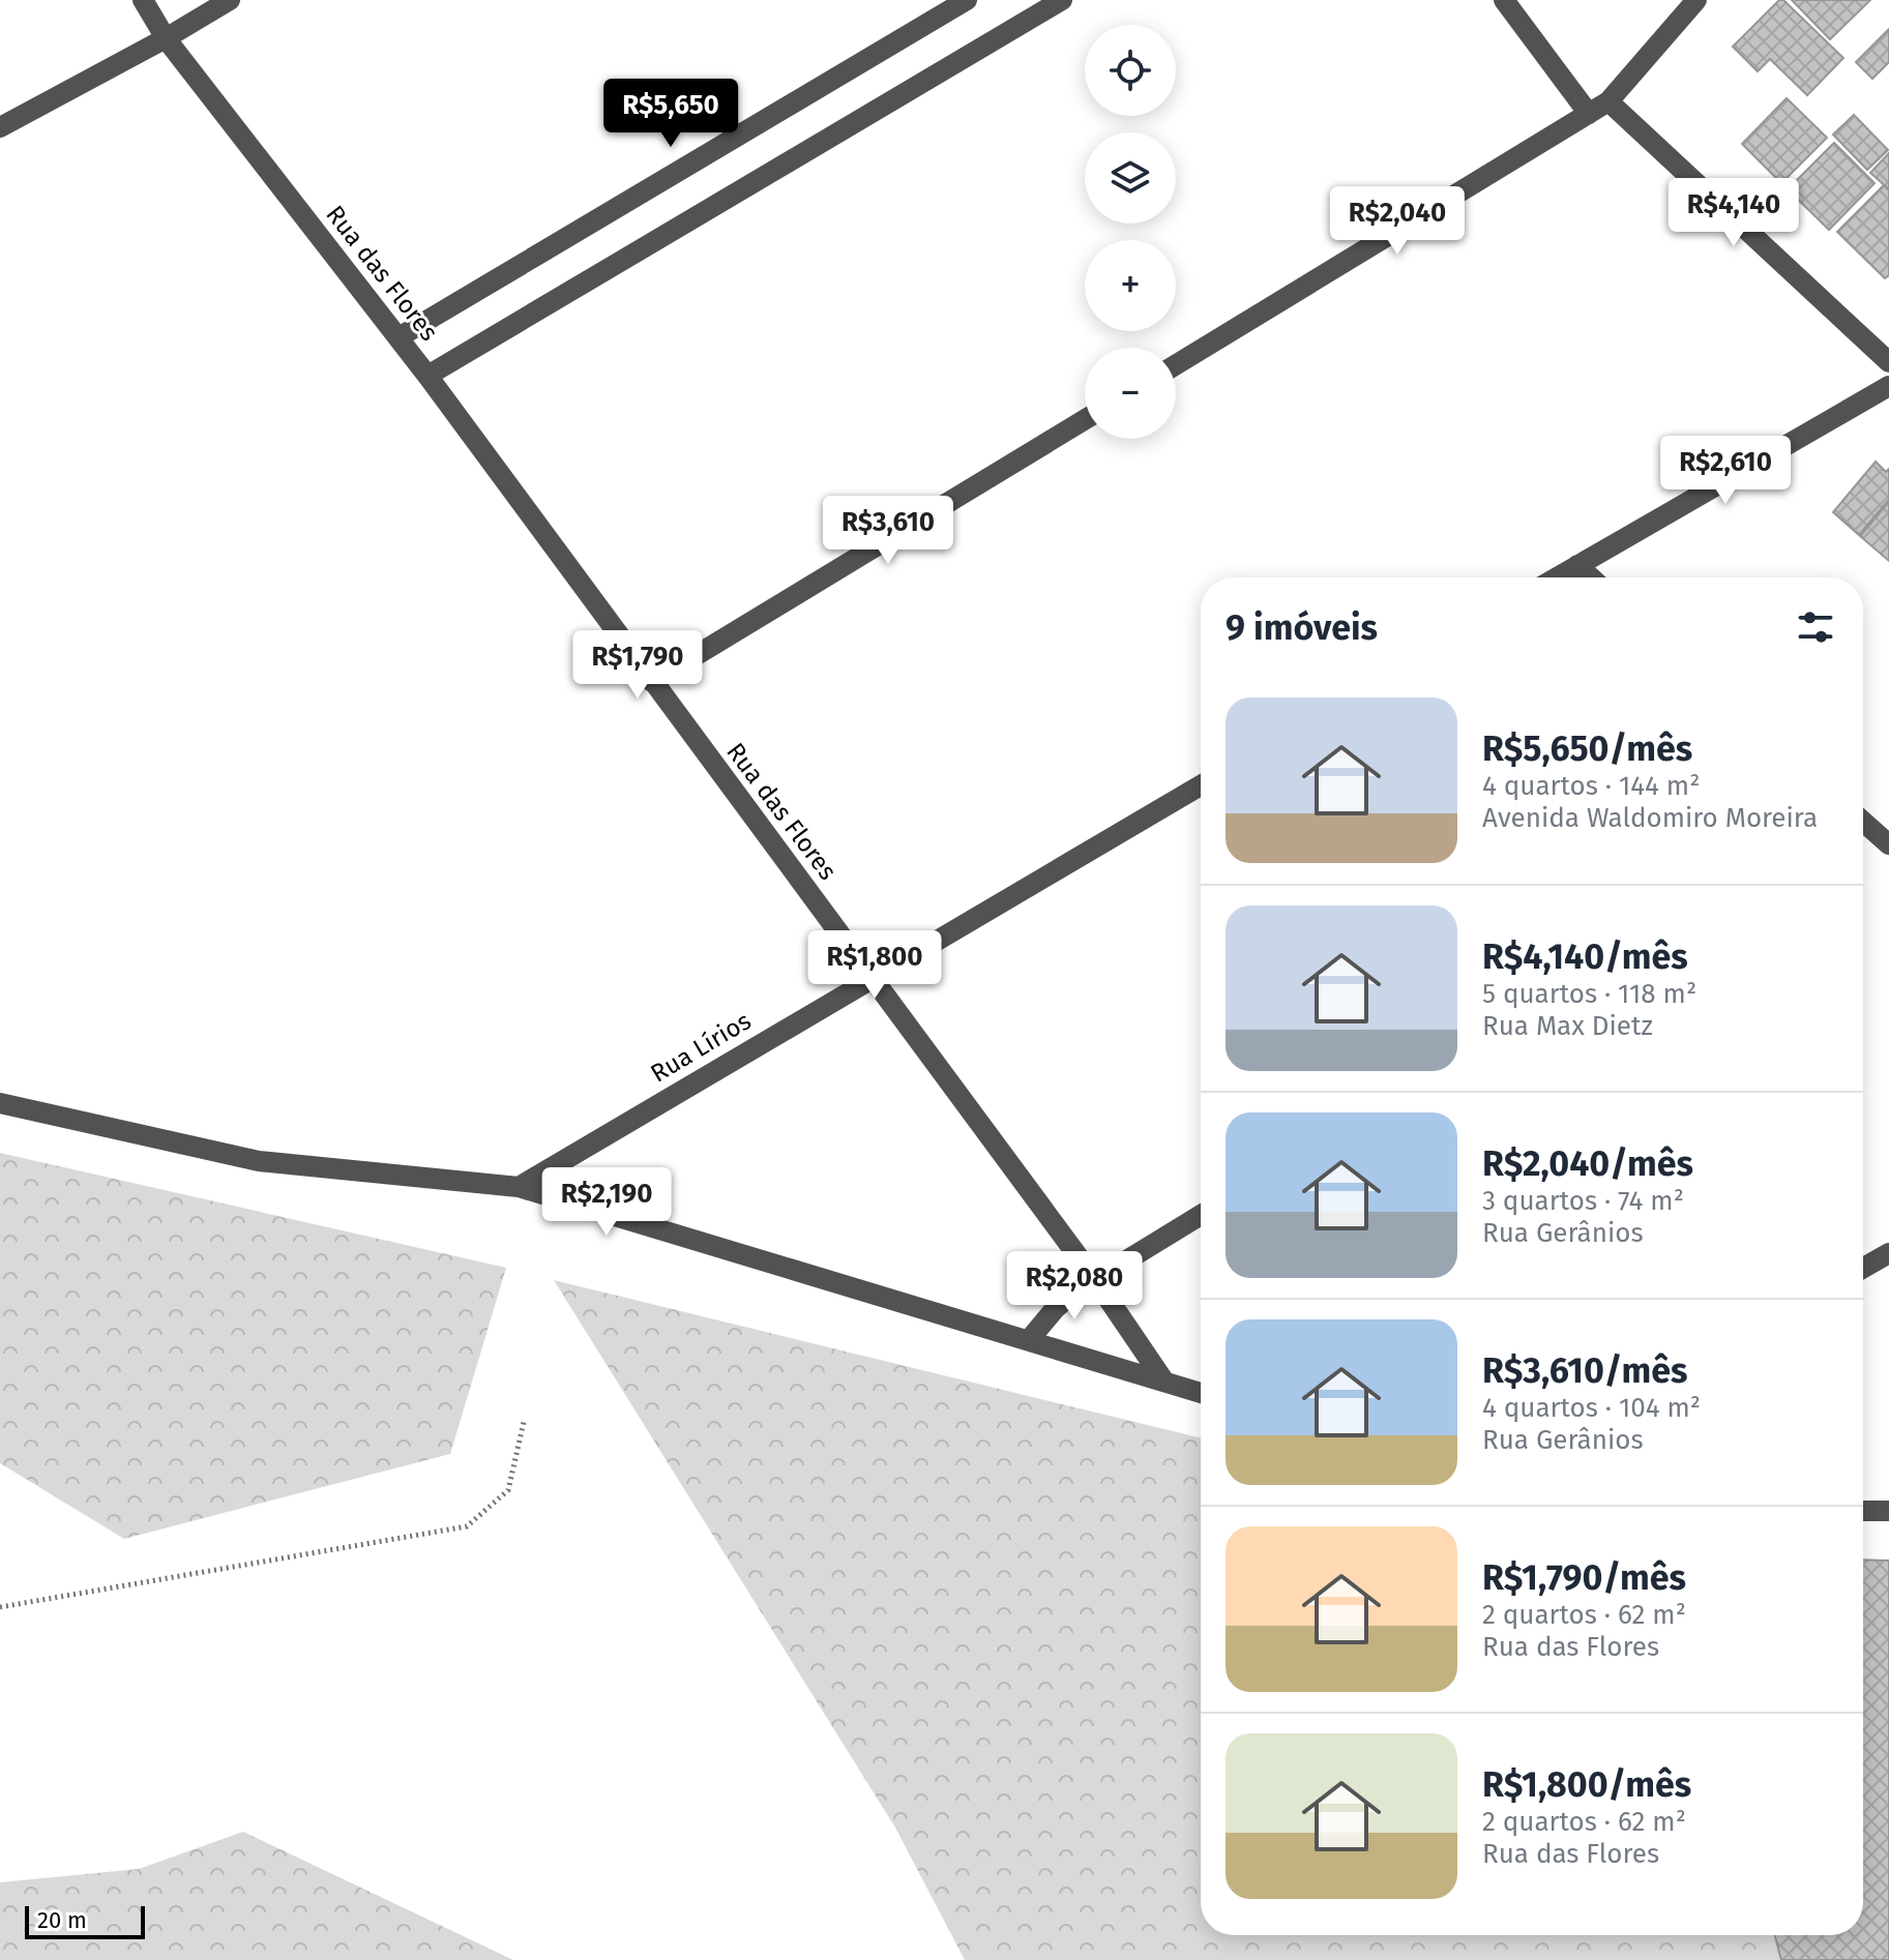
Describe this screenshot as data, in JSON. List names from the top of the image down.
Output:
{
  "streets": {
    "street": ["Rua das Flores", "Rua Lírios"]
  },
  "crossings": [
    ["Rua das Flores", "Rua Lírios"]
  ],
  "scale_bar": "20 m",
  "page": {
    "map_buttons": ["+", "−"],
    "price": [
      "R$5,650",
      "R$4,140",
      "R$2,040",
      "R$2,610",
      "R$3,610",
      "R$1,790",
      "R$1,800",
      "R$2,190",
      "R$2,080"
    ],
    "heading": "9 imóveis",
    "list": [
      {
        "name": "R$5,650/mês",
        "note": "4 quartos · 144 m² · Avenida Waldomiro Moreira"
      },
      {
        "name": "R$4,140/mês",
        "note": "5 quartos · 118 m² · Rua Max Dietz"
      },
      {
        "name": "R$2,040/mês",
        "note": "3 quartos · 74 m² · Rua Gerânios"
      },
      {
        "name": "R$3,610/mês",
        "note": "4 quartos · 104 m² · Rua Gerânios"
      },
      {
        "name": "R$1,790/mês",
        "note": "2 quartos · 62 m² · Rua das Flores"
      },
      {
        "name": "R$1,800/mês",
        "note": "2 quartos · 62 m² · Rua das Flores"
      }
    ],
    "scale": "20 m"
  }
}
